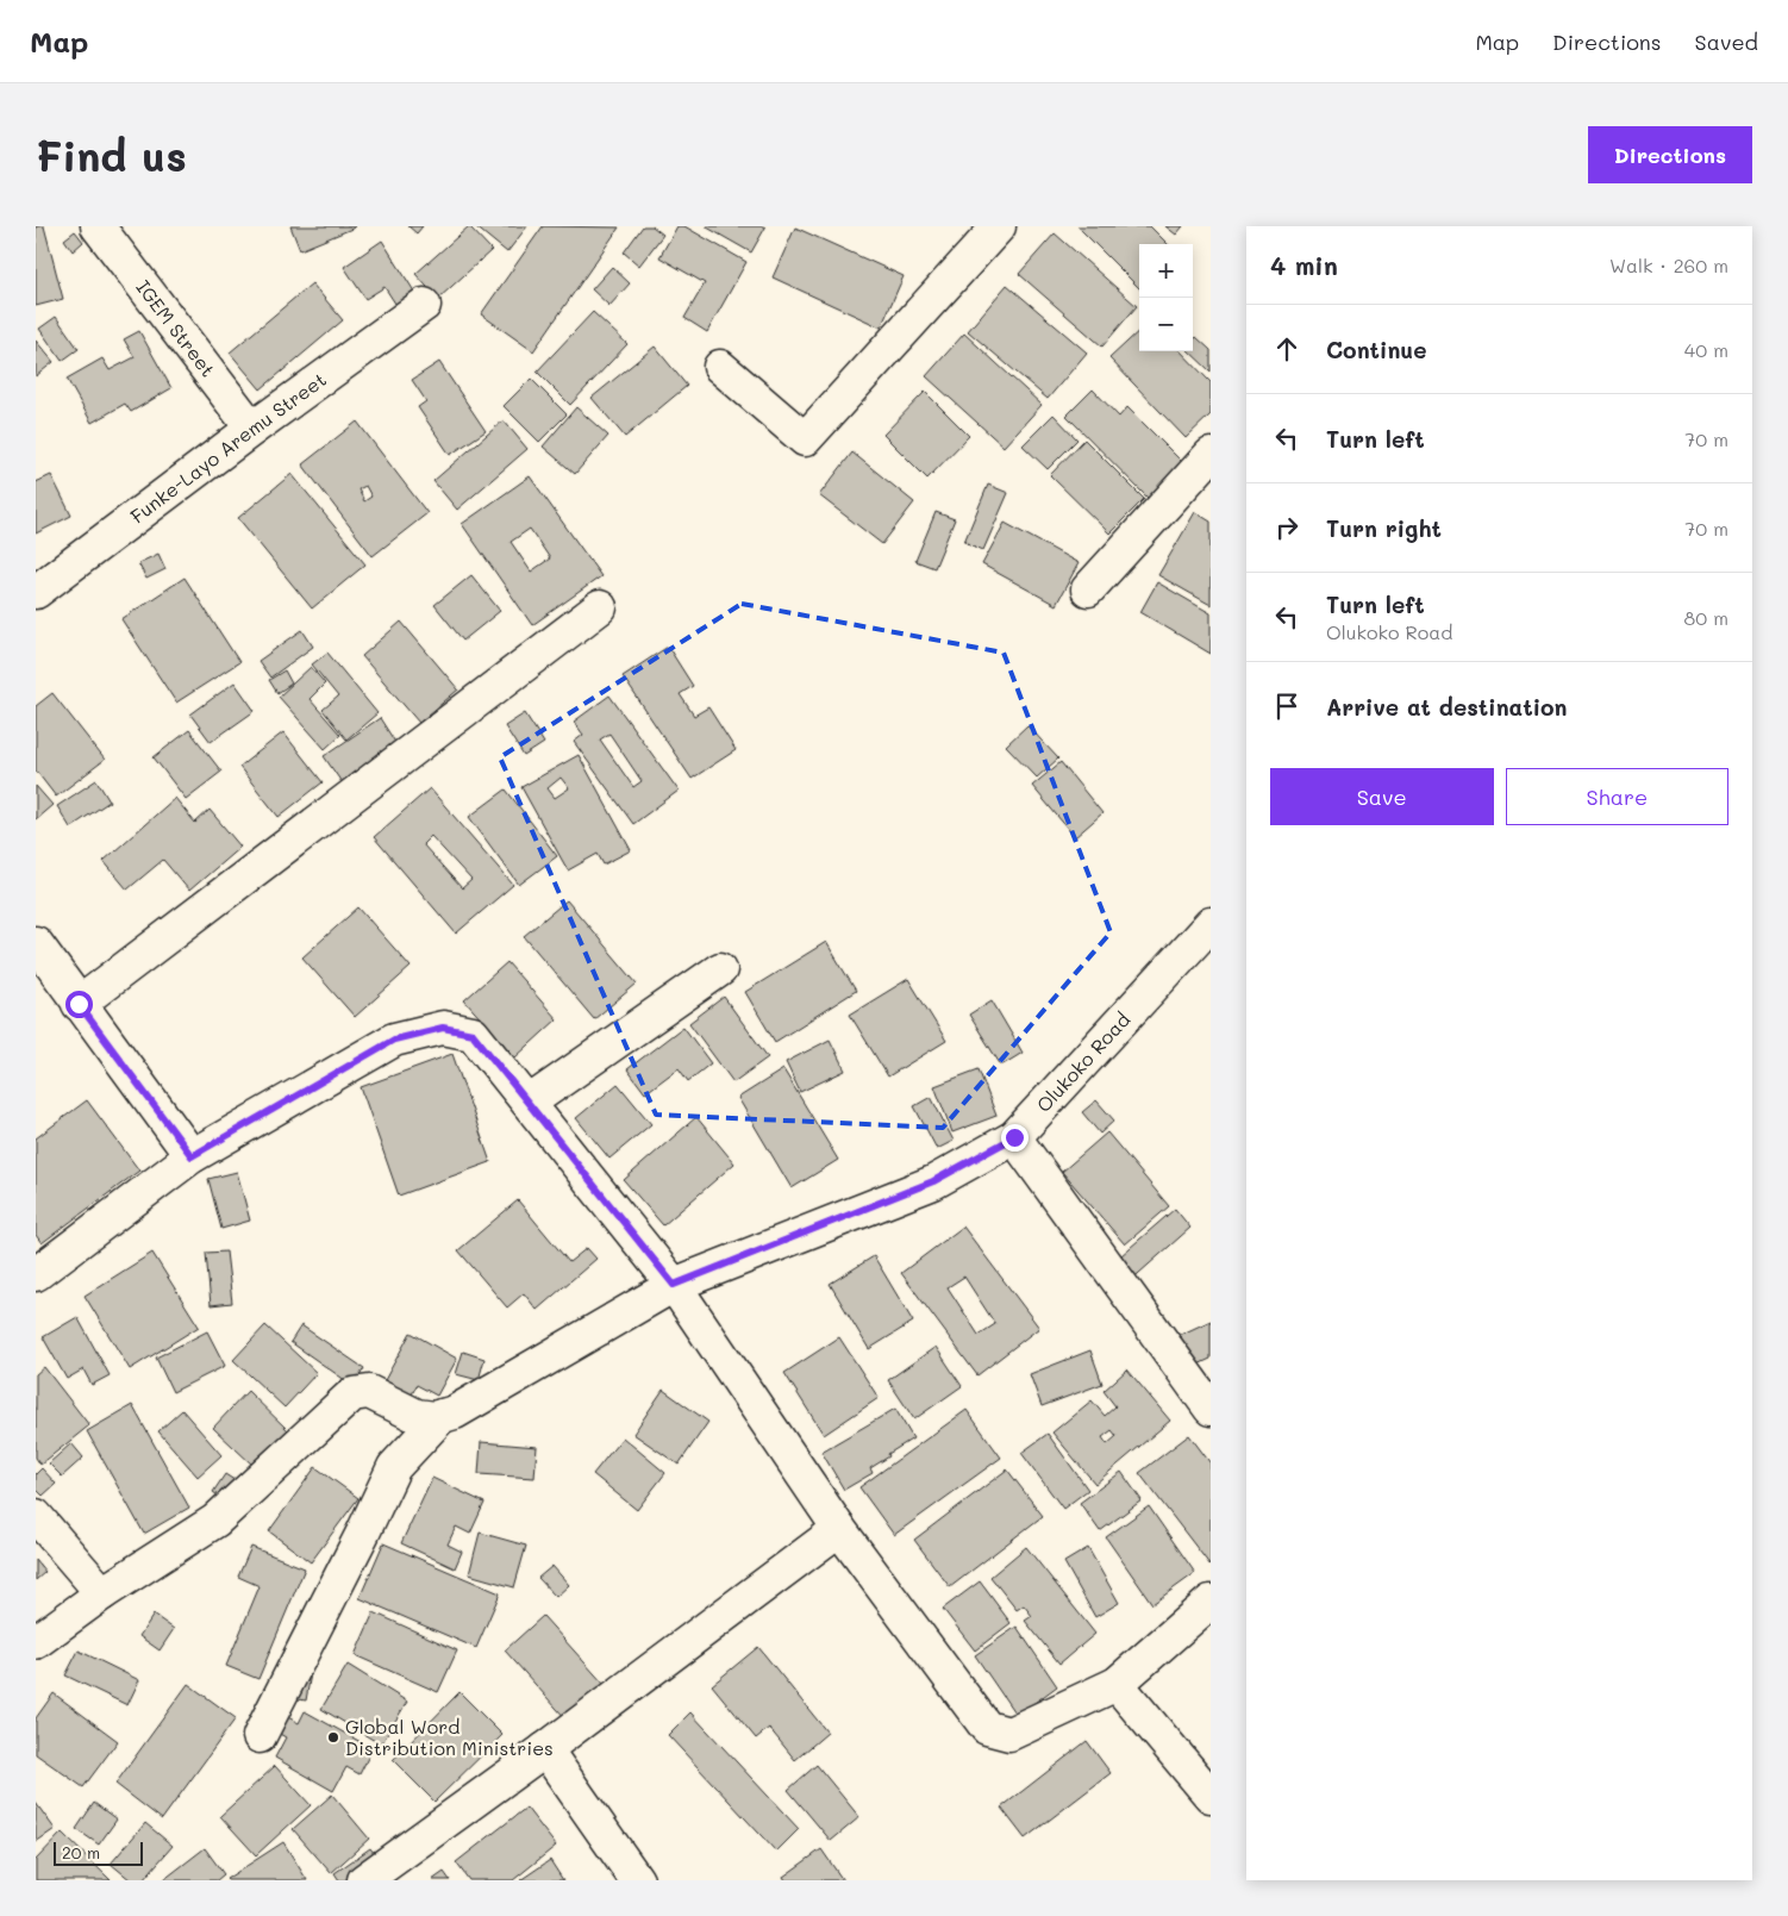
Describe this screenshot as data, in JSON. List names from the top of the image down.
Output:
{
  "streets": {
    "street": ["IGEM Street", "Funke-Layo Aremu Street", "Olukoko Road"]
  },
  "crossings": [
    ["IGEM Street", "Funke-Layo Aremu Street"]
  ],
  "places": ["Global Word Distribution Ministries"],
  "scale_bar": "20 m",
  "page": {
    "header": "Map",
    "nav": ["Map", "Directions", "Saved"],
    "buttons": [
      "Directions",
      ["Save", "Share"]
    ],
    "title": "Find us",
    "heading": ["4 min", "Walk · 260 m"],
    "map_buttons": ["+", "−"],
    "list": [
      ["Continue", "40 m"],
      ["Turn left", "70 m"],
      ["Turn right", "70 m"],
      ["Turn left", "Olukoko Road", "80 m"],
      "Arrive at destination"
    ],
    "scale": "20 m"
  }
}
